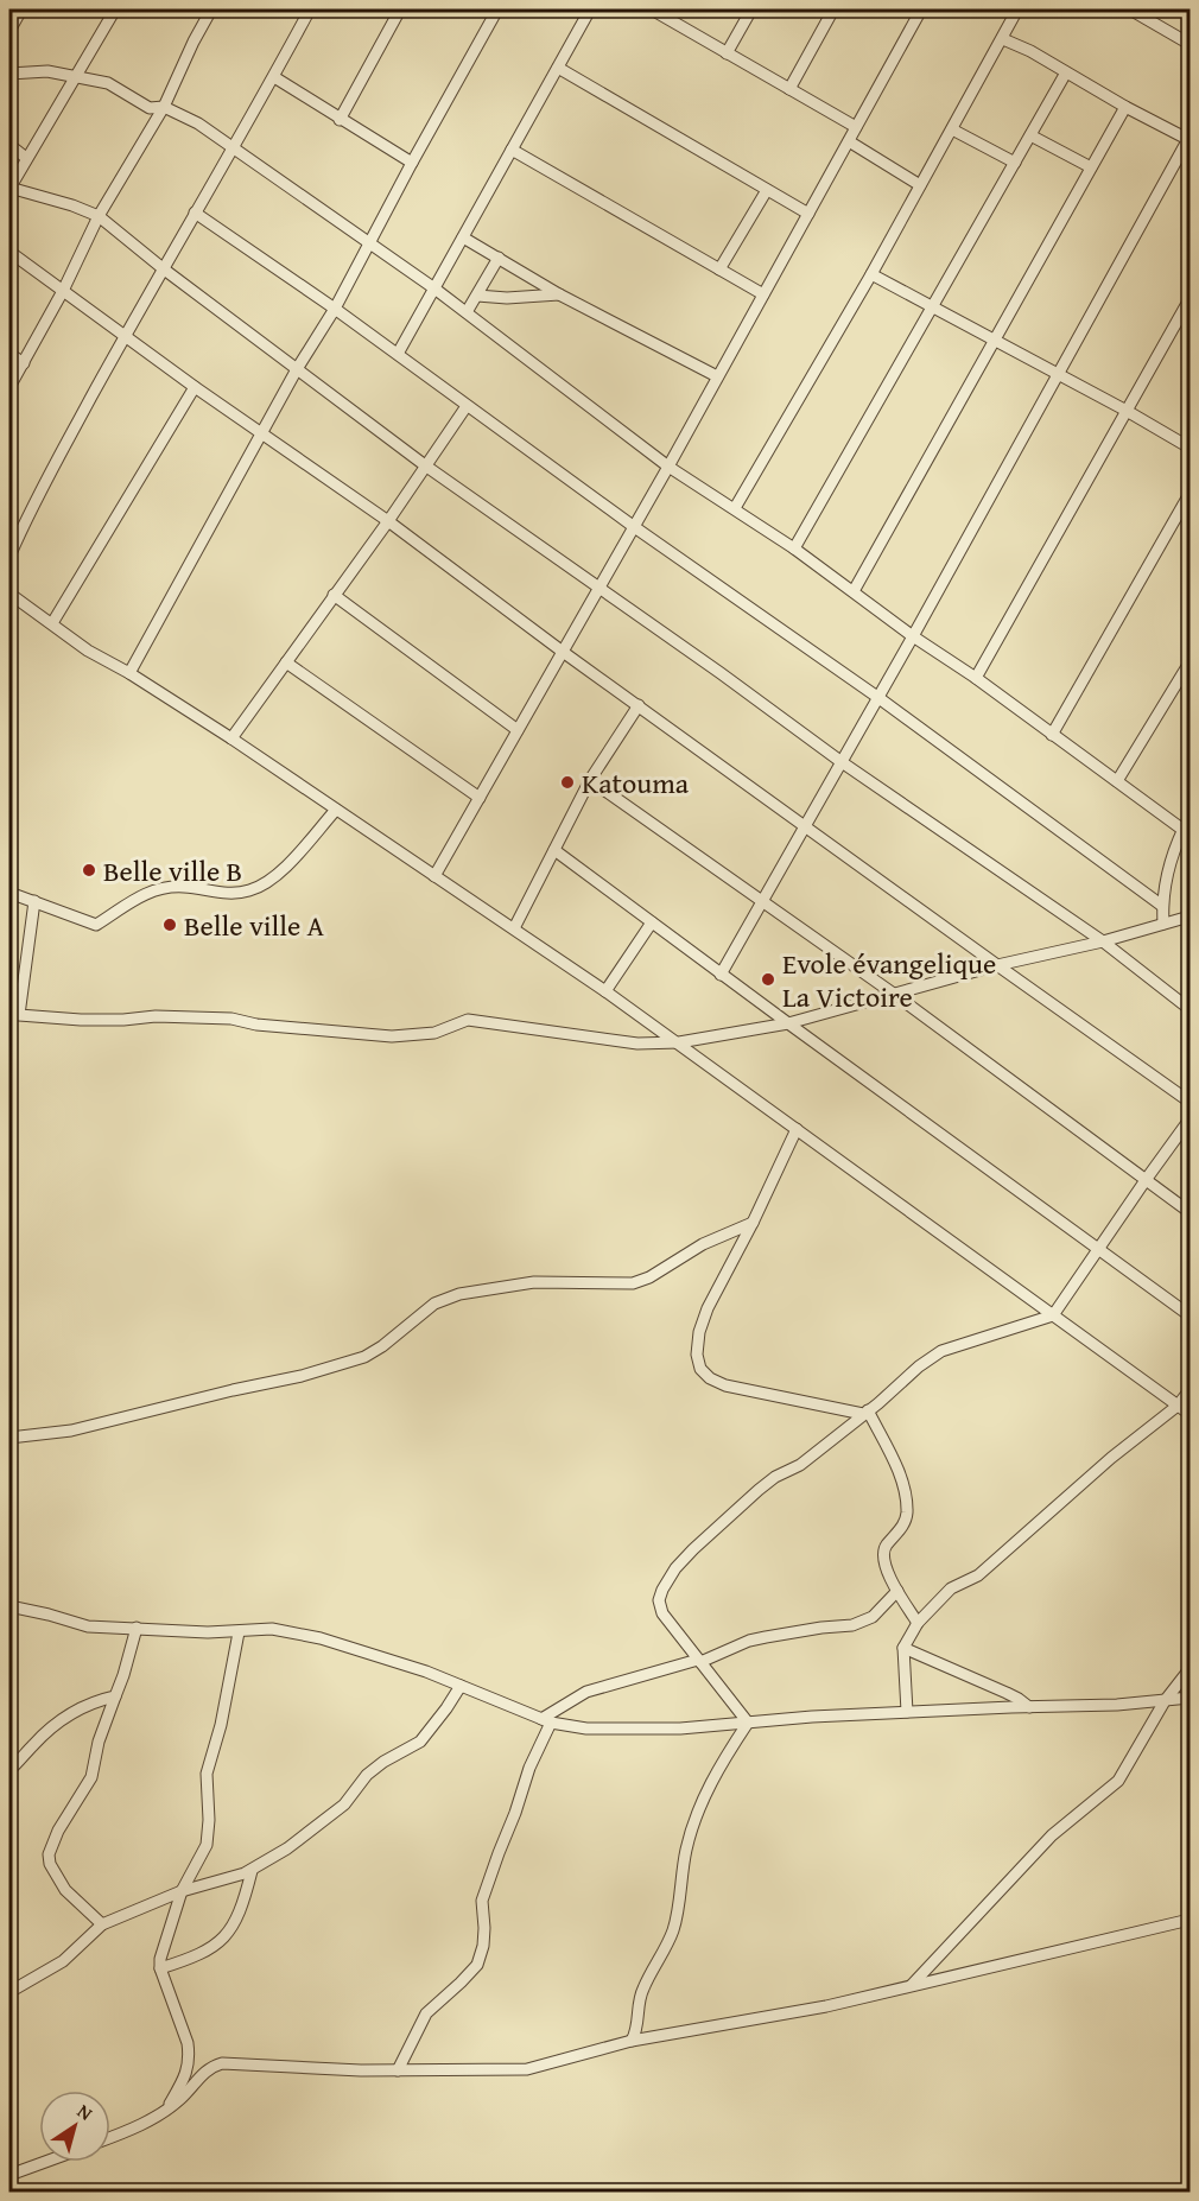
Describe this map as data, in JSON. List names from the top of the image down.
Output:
{
  "places": [
    "Katouma",
    "Belle ville B",
    "Belle ville A",
    "Evole évangelique La Victoire"
  ],
  "north": "top right"
}
